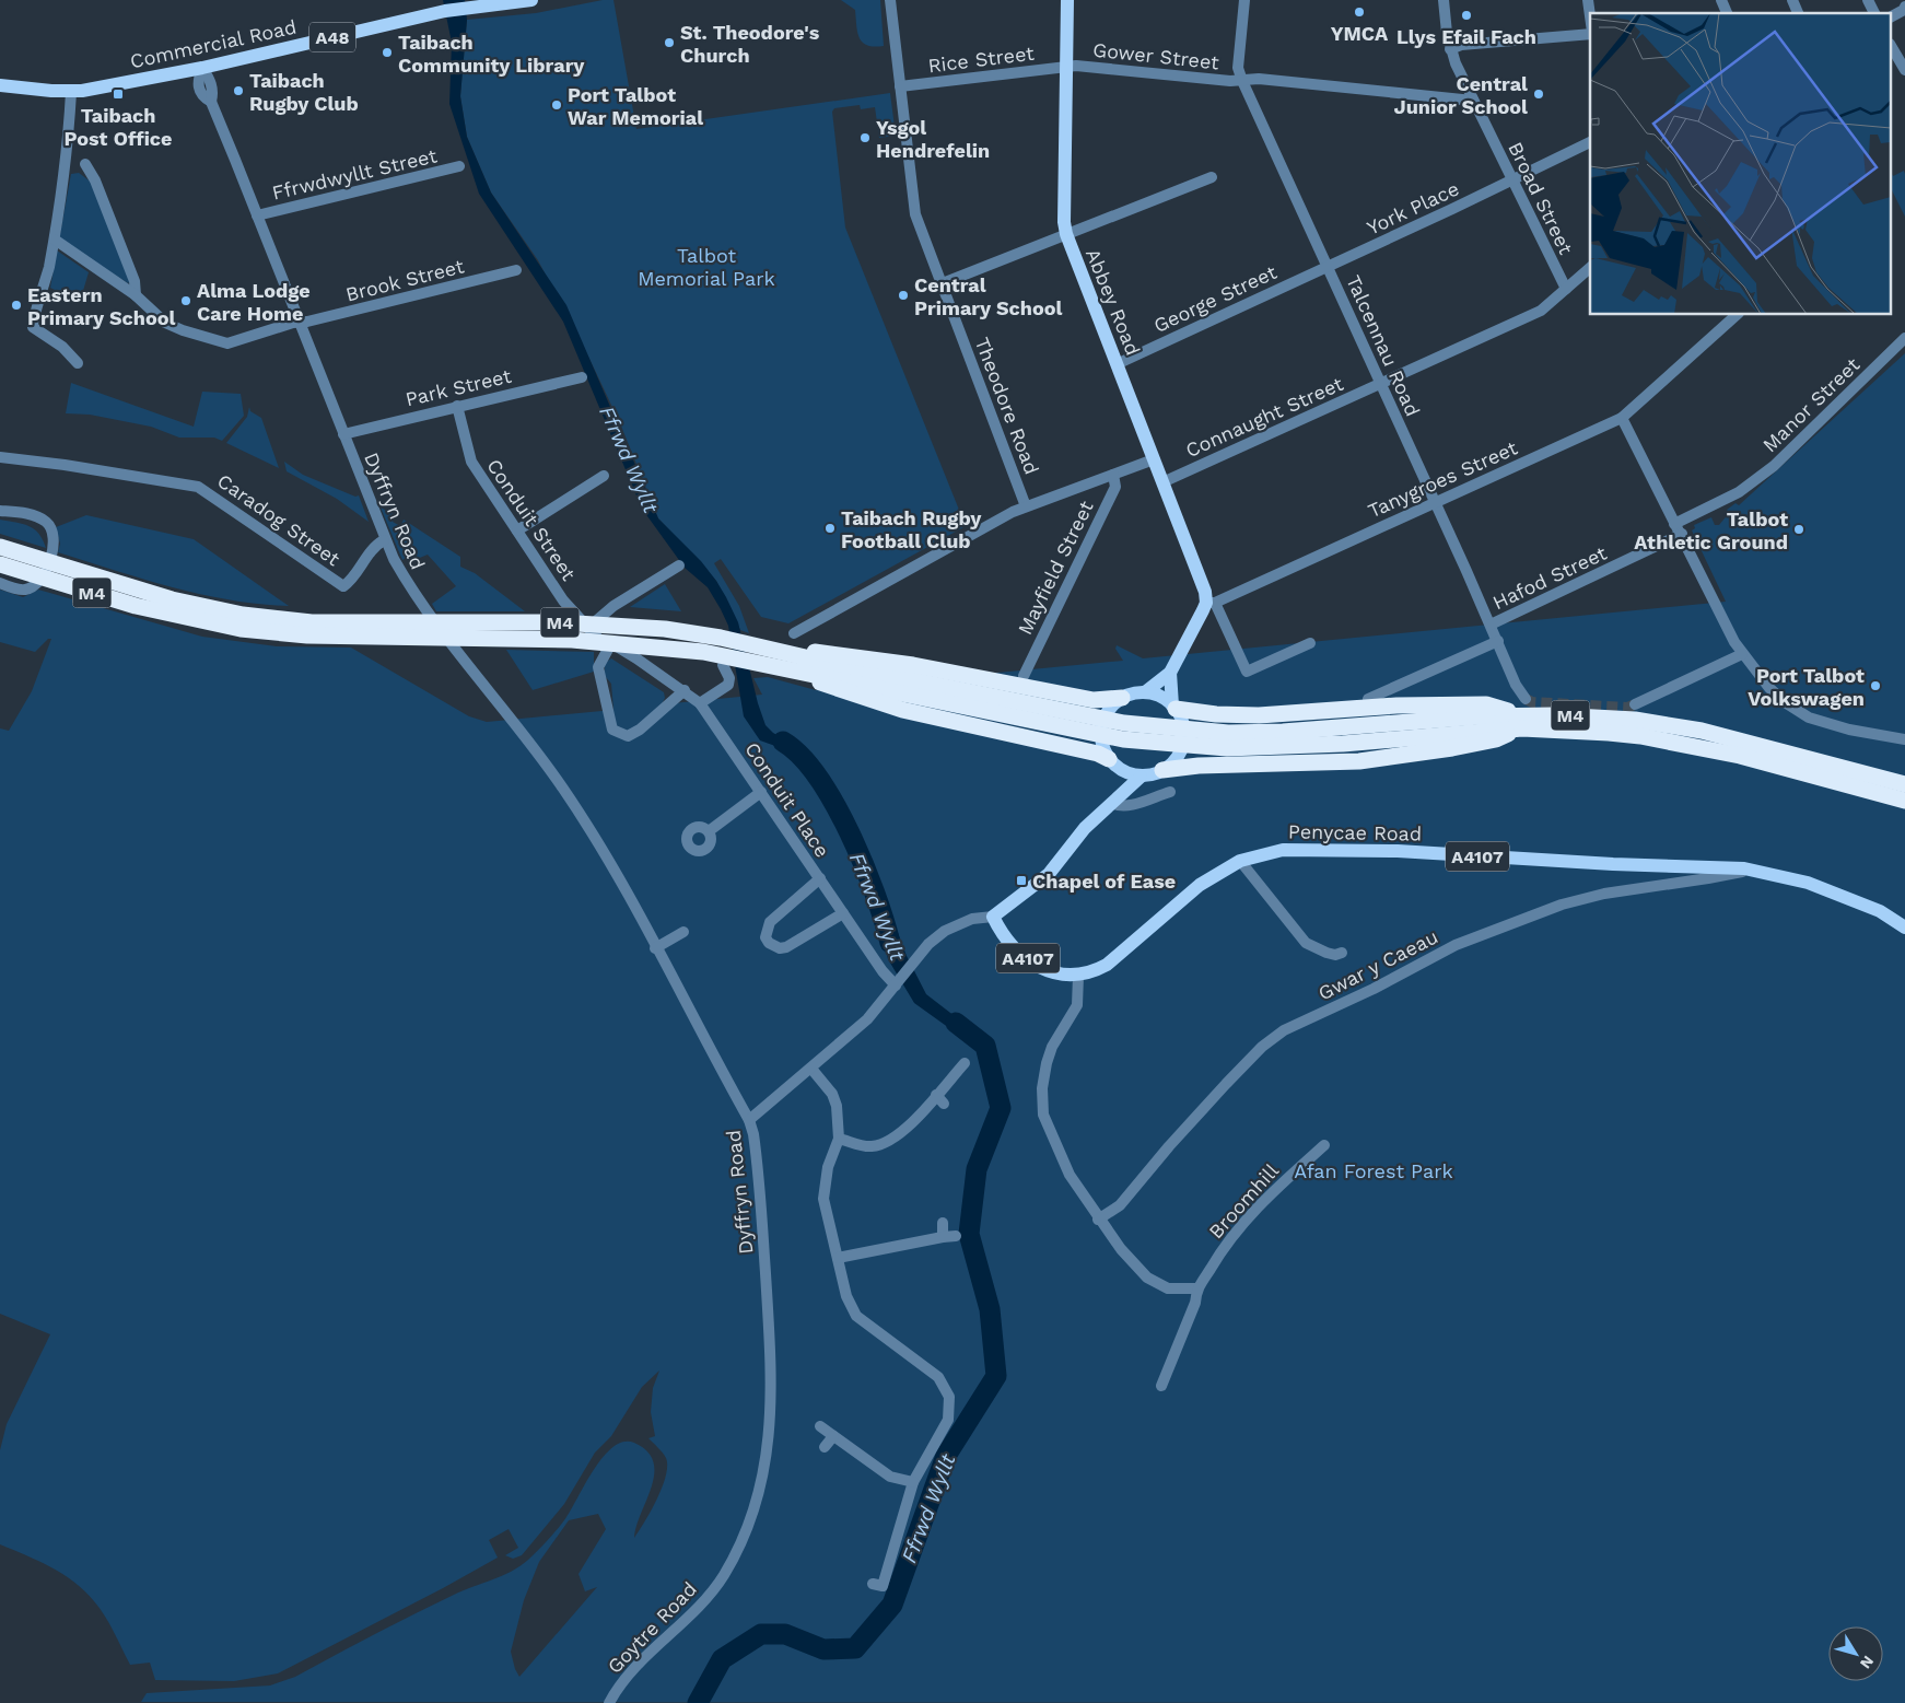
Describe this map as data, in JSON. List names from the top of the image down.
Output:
{
  "streets": {
    "highway": ["M4"],
    "main road": [
      "A48",
      "Commercial Road",
      "Abbey Road",
      "Penycae Road",
      "A4107"
    ],
    "street": [
      "Gower Street",
      "Rice Street",
      "Ffrwdwyllt Street",
      "Broad Street",
      "York Place",
      "Brook Street",
      "George Street",
      "Talcennau Road",
      "Park Street",
      "Manor Street",
      "Theodore Road",
      "Connaught Street",
      "Tanygroes Street",
      "Dyffryn Road",
      "Caradog Street",
      "Conduit Street",
      "Mayfield Street",
      "Hafod Street",
      "Conduit Place",
      "Gwar y Caeau",
      "Broomhill",
      "Goytre Road"
    ]
  },
  "crossings": [
    ["A48", "Commercial Road"],
    ["Commercial Road", "Dyffryn Road"],
    ["Gower Street", "Rice Street"],
    ["Gower Street", "Broad Street"],
    ["Gower Street", "Abbey Road"],
    ["Gower Street", "Talcennau Road"],
    ["Rice Street", "Abbey Road"],
    ["Rice Street", "Theodore Road"],
    ["Ffrwdwyllt Street", "Dyffryn Road"],
    ["Broad Street", "York Place"],
    ["Broad Street", "Connaught Street"],
    ["York Place", "George Street"],
    ["York Place", "Talcennau Road"],
    ["Brook Street", "Dyffryn Road"],
    ["George Street", "Abbey Road"],
    ["George Street", "Talcennau Road"],
    ["Abbey Road", "Connaught Street"],
    ["Abbey Road", "Tanygroes Street"],
    ["Talcennau Road", "Connaught Street"],
    ["Talcennau Road", "Tanygroes Street"],
    ["Talcennau Road", "Hafod Street"],
    ["Talcennau Road", "M4"],
    ["Park Street", "Dyffryn Road"],
    ["Park Street", "Conduit Street"],
    ["Dyffryn Road", "Caradog Street"],
    ["Dyffryn Road", "Goytre Road"],
    ["Conduit Street", "Conduit Place"],
    ["Penycae Road", "A4107"],
    ["Penycae Road", "Gwar y Caeau"]
  ],
  "water": ["Ffrwd Wyllt"],
  "parks": ["Talbot Memorial Park", "Afan Forest Park"],
  "places": {
    "other": [
      "YMCA",
      "Llys Efail Fach",
      "St. Theodore's Church",
      "Taibach Community Library",
      "Taibach Rugby Club",
      "Central Junior School",
      "Port Talbot War Memorial",
      "Ysgol Hendrefelin",
      "Central Primary School",
      "Alma Lodge Care Home",
      "Eastern Primary School",
      "Taibach Rugby Football Club",
      "Talbot Athletic Ground",
      "Port Talbot Volkswagen"
    ],
    "transit": ["Taibach Post Office", "Chapel of Ease"]
  },
  "north": "bottom right"
}
